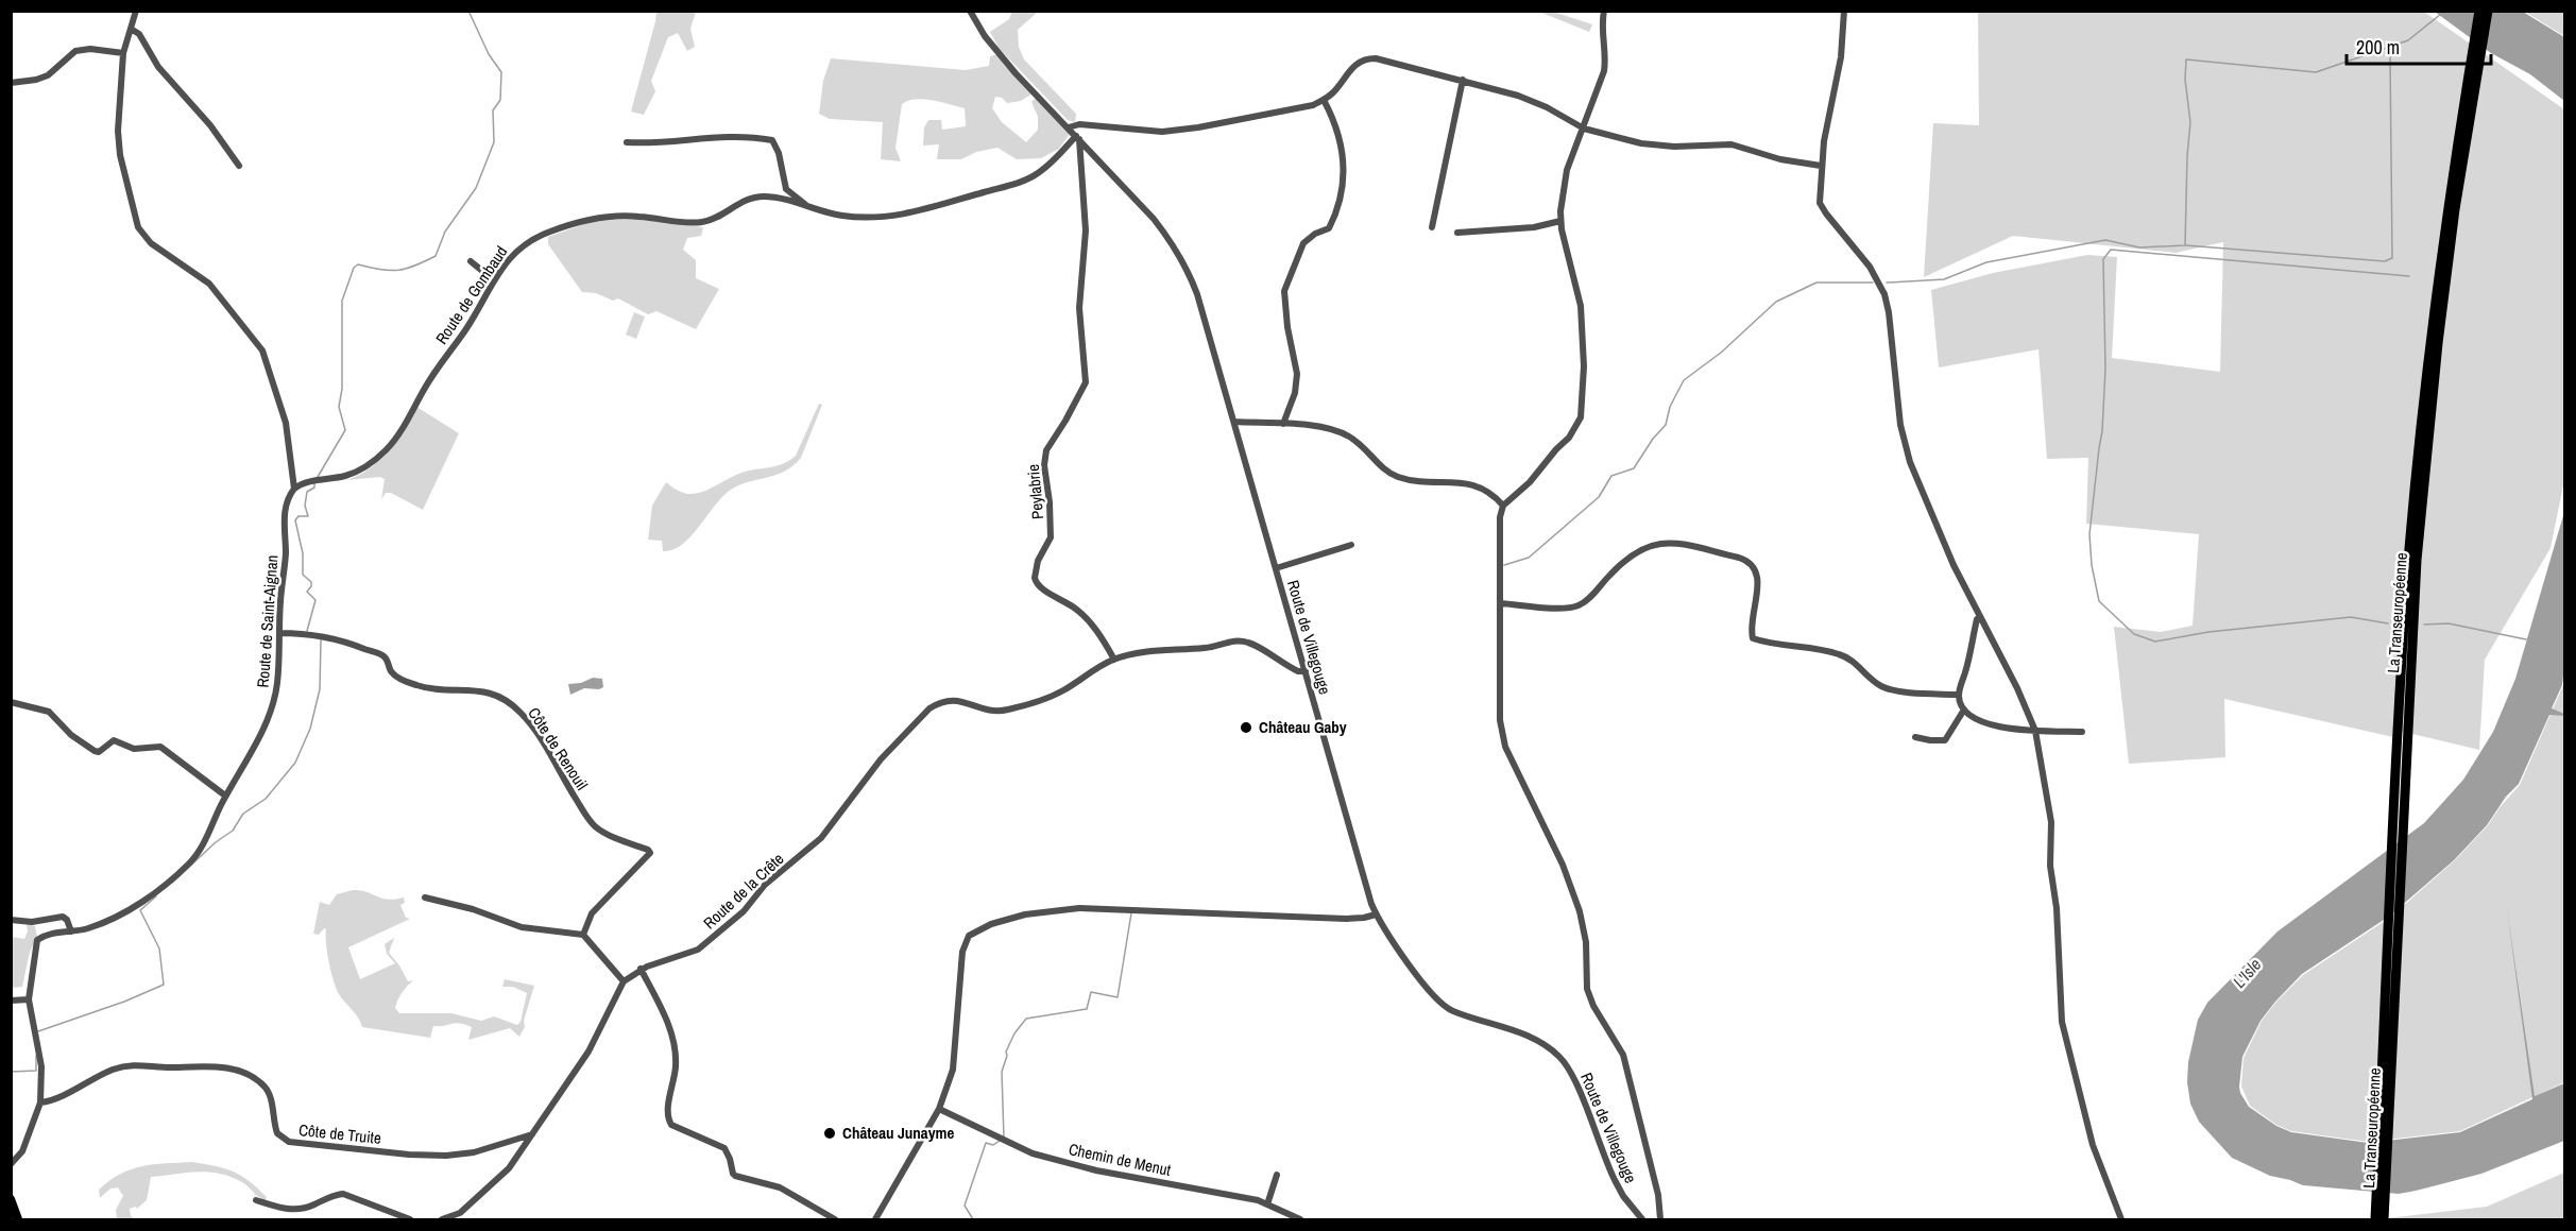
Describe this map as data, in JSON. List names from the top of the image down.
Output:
{
  "streets": {
    "highway": ["La Transeuropéenne"],
    "street": [
      "Route de Gombaud",
      "Peylabrie",
      "Route de Saint-Aignan",
      "Route de Villegouge",
      "Côte de Renouil",
      "Route de la Crête",
      "Côte de Truite",
      "Chemin de Menut"
    ]
  },
  "crossings": [
    ["Route de Gombaud", "Peylabrie"],
    ["Route de Gombaud", "Route de Saint-Aignan"],
    ["Route de Gombaud", "Route de Villegouge"],
    ["Peylabrie", "Route de Villegouge"],
    ["Peylabrie", "Route de la Crête"],
    ["Route de Saint-Aignan", "Côte de Renouil"],
    ["Route de Saint-Aignan", "Côte de Truite"],
    ["Route de la Crête", "Côte de Truite"]
  ],
  "water": ["L'Isle"],
  "places": ["Château Gaby", "Château Junayme"],
  "scale_bar": "200 m"
}
